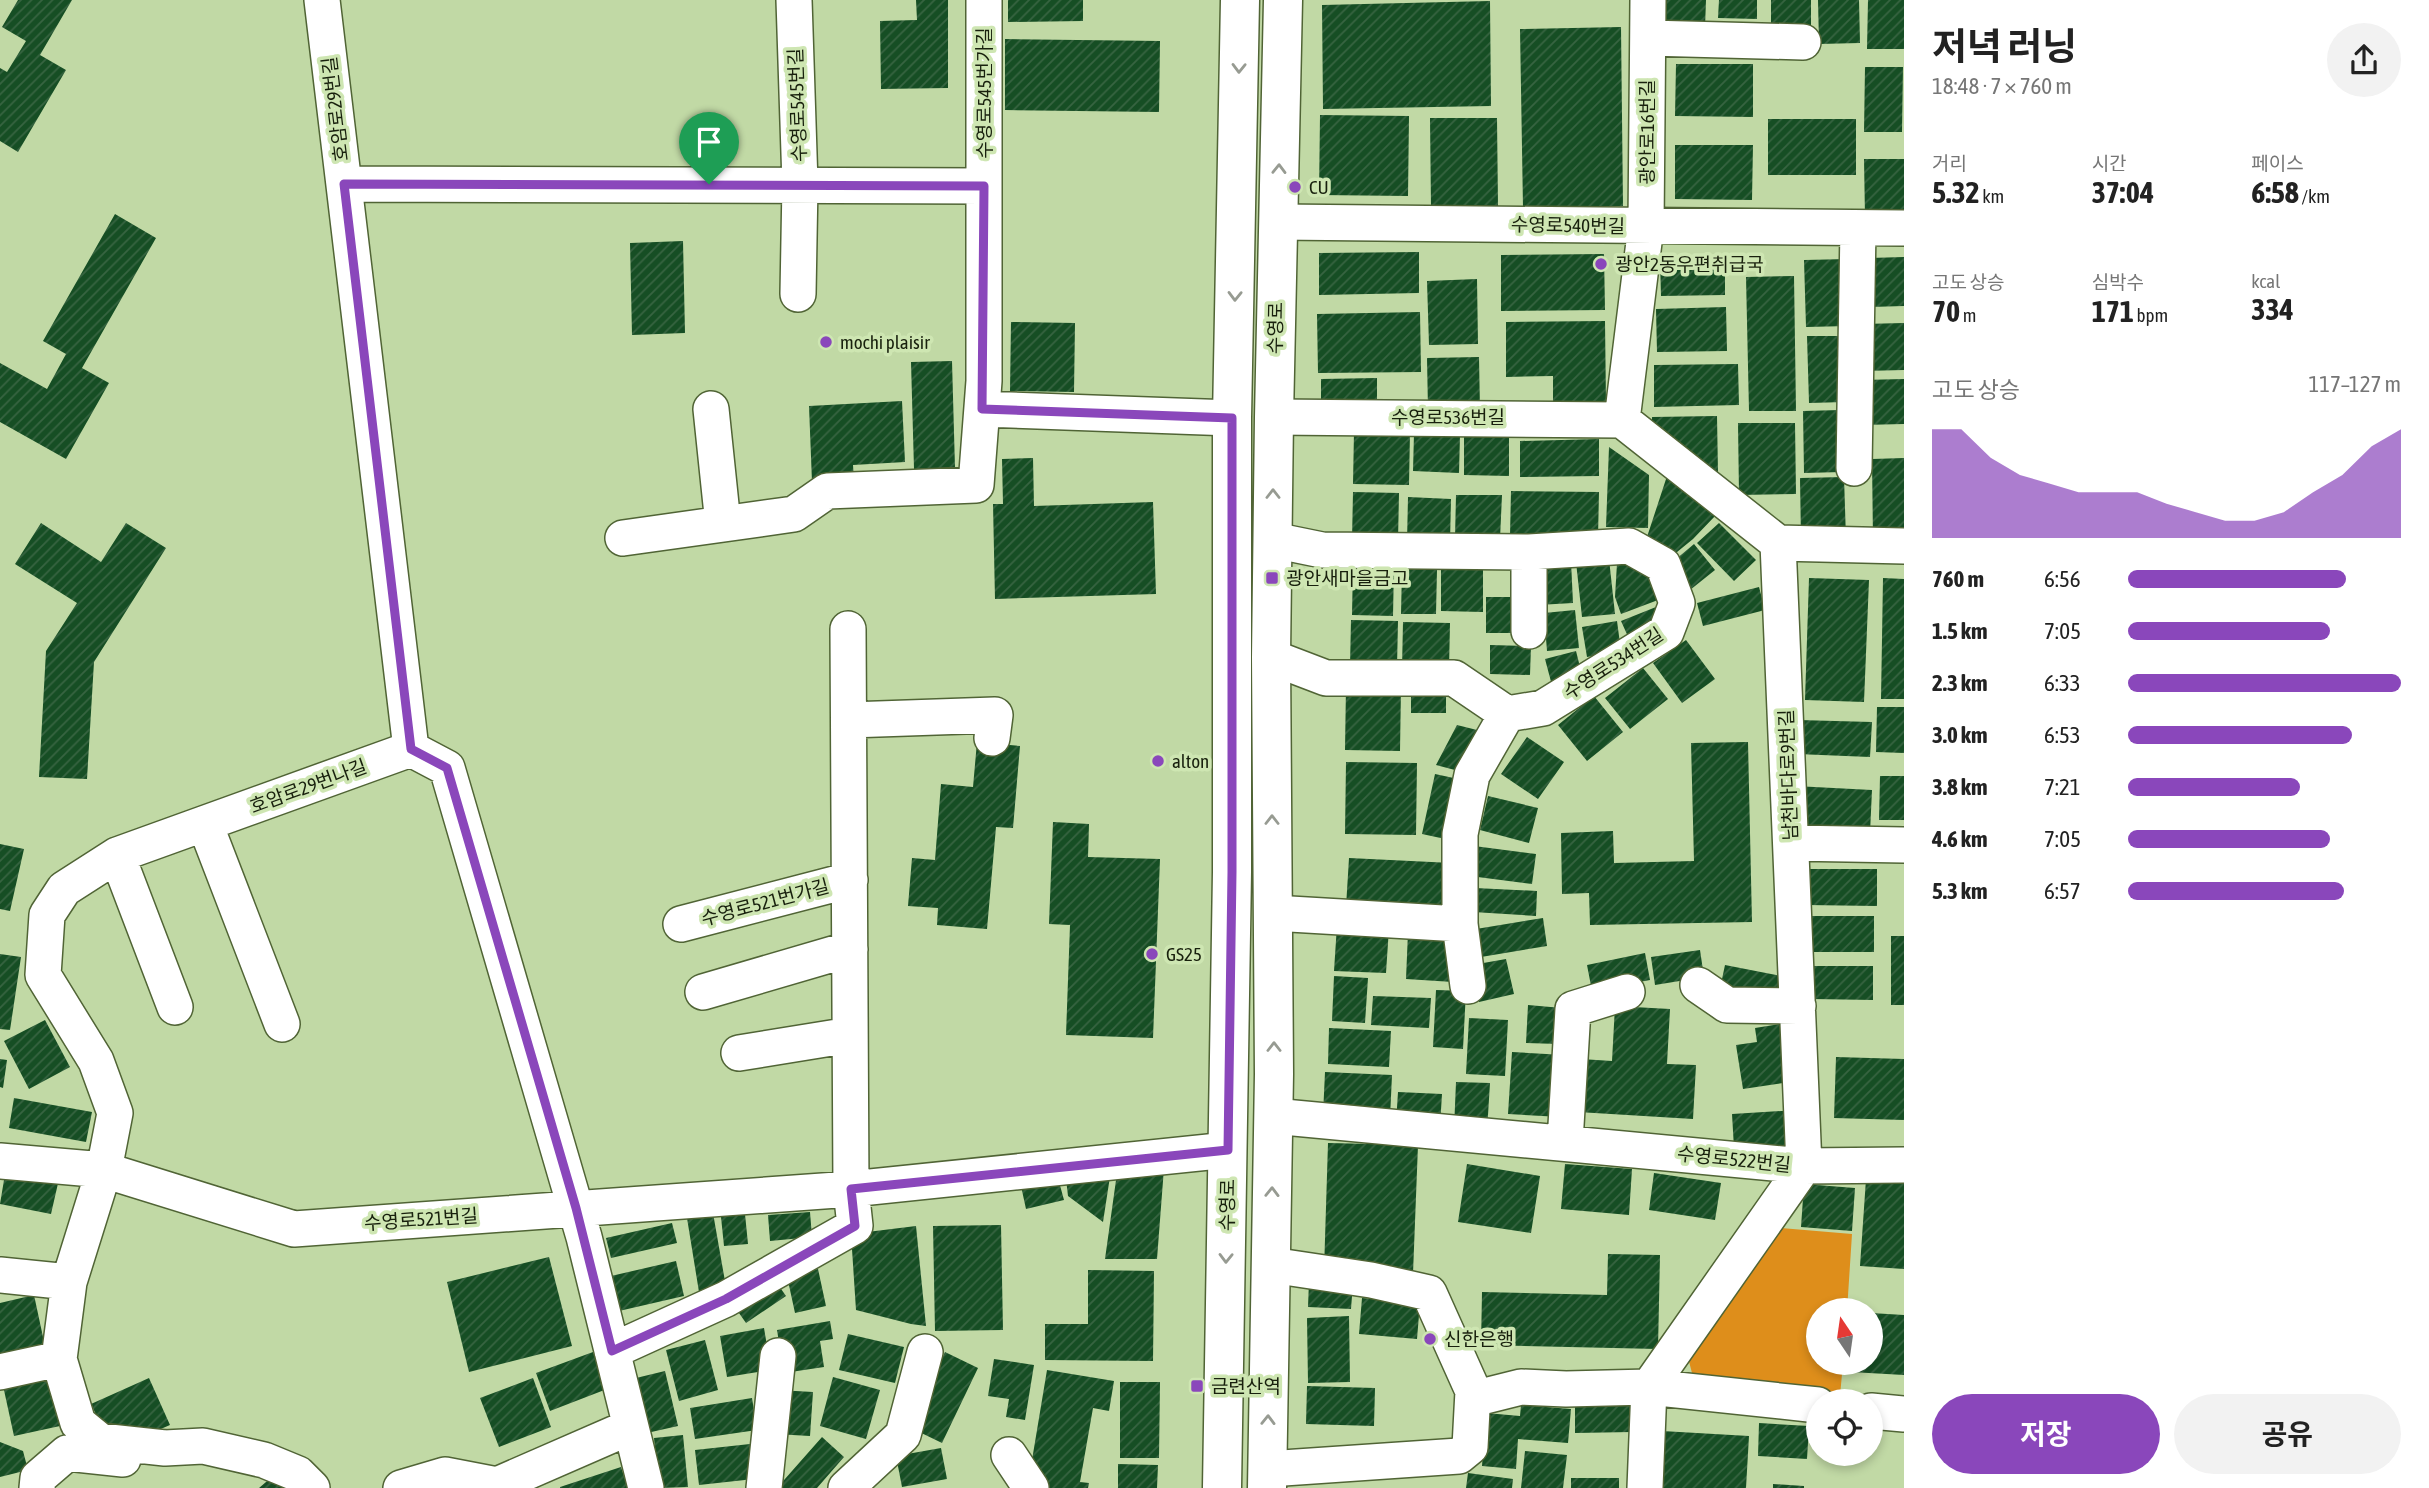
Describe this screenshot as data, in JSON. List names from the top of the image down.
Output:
{
  "streets": {
    "main road": ["수영로"],
    "street": [
      "수영로545번가길",
      "수영로545번길",
      "호암로29번길",
      "광안로16번길",
      "수영로540번길",
      "수영로536번길",
      "수영로534번길",
      "남천바다로9번길",
      "호암로29번나길",
      "수영로521번가길",
      "수영로522번길",
      "수영로521번길"
    ]
  },
  "crossings": [
    ["수영로545번가길", "수영로545번길"],
    ["수영로545번가길", "호암로29번길"],
    ["호암로29번길", "호암로29번나길"],
    ["광안로16번길", "수영로540번길"],
    ["수영로540번길", "수영로"],
    ["수영로", "수영로536번길"],
    ["수영로", "수영로534번길"],
    ["수영로", "수영로522번길"],
    ["수영로", "수영로521번길"],
    ["남천바다로9번길", "수영로522번길"],
    ["호암로29번나길", "수영로521번길"],
    ["수영로521번가길", "수영로521번길"]
  ],
  "places": {
    "other": [
      "CU",
      "광안2동우편취급국",
      "mochi plaisir",
      "alton",
      "GS25",
      "신한은행"
    ],
    "transit": ["광안새마을금고", "금련산역"]
  },
  "north": "top",
  "page": {
    "heading": ["저녁 러닝", "18:48 · 7 × 760 m"],
    "stats": [
      ["거리", "5.32 km"],
      ["시간", "37:04"],
      ["페이스", "6:58 /km"],
      ["고도 상승", "70 m"],
      ["심박수", "171 bpm"],
      ["kcal", "334"]
    ],
    "chart": ["고도 상승", "117–127 m"],
    "list": [
      {
        "name": "760 m",
        "note": "6:56"
      },
      {
        "name": "1.5 km",
        "note": "7:05"
      },
      {
        "name": "2.3 km",
        "note": "6:33"
      },
      {
        "name": "3.0 km",
        "note": "6:53"
      },
      {
        "name": "3.8 km",
        "note": "7:21"
      },
      {
        "name": "4.6 km",
        "note": "7:05"
      },
      {
        "name": "5.3 km",
        "note": "6:57"
      }
    ],
    "buttons": ["저장", "공유"]
  }
}
